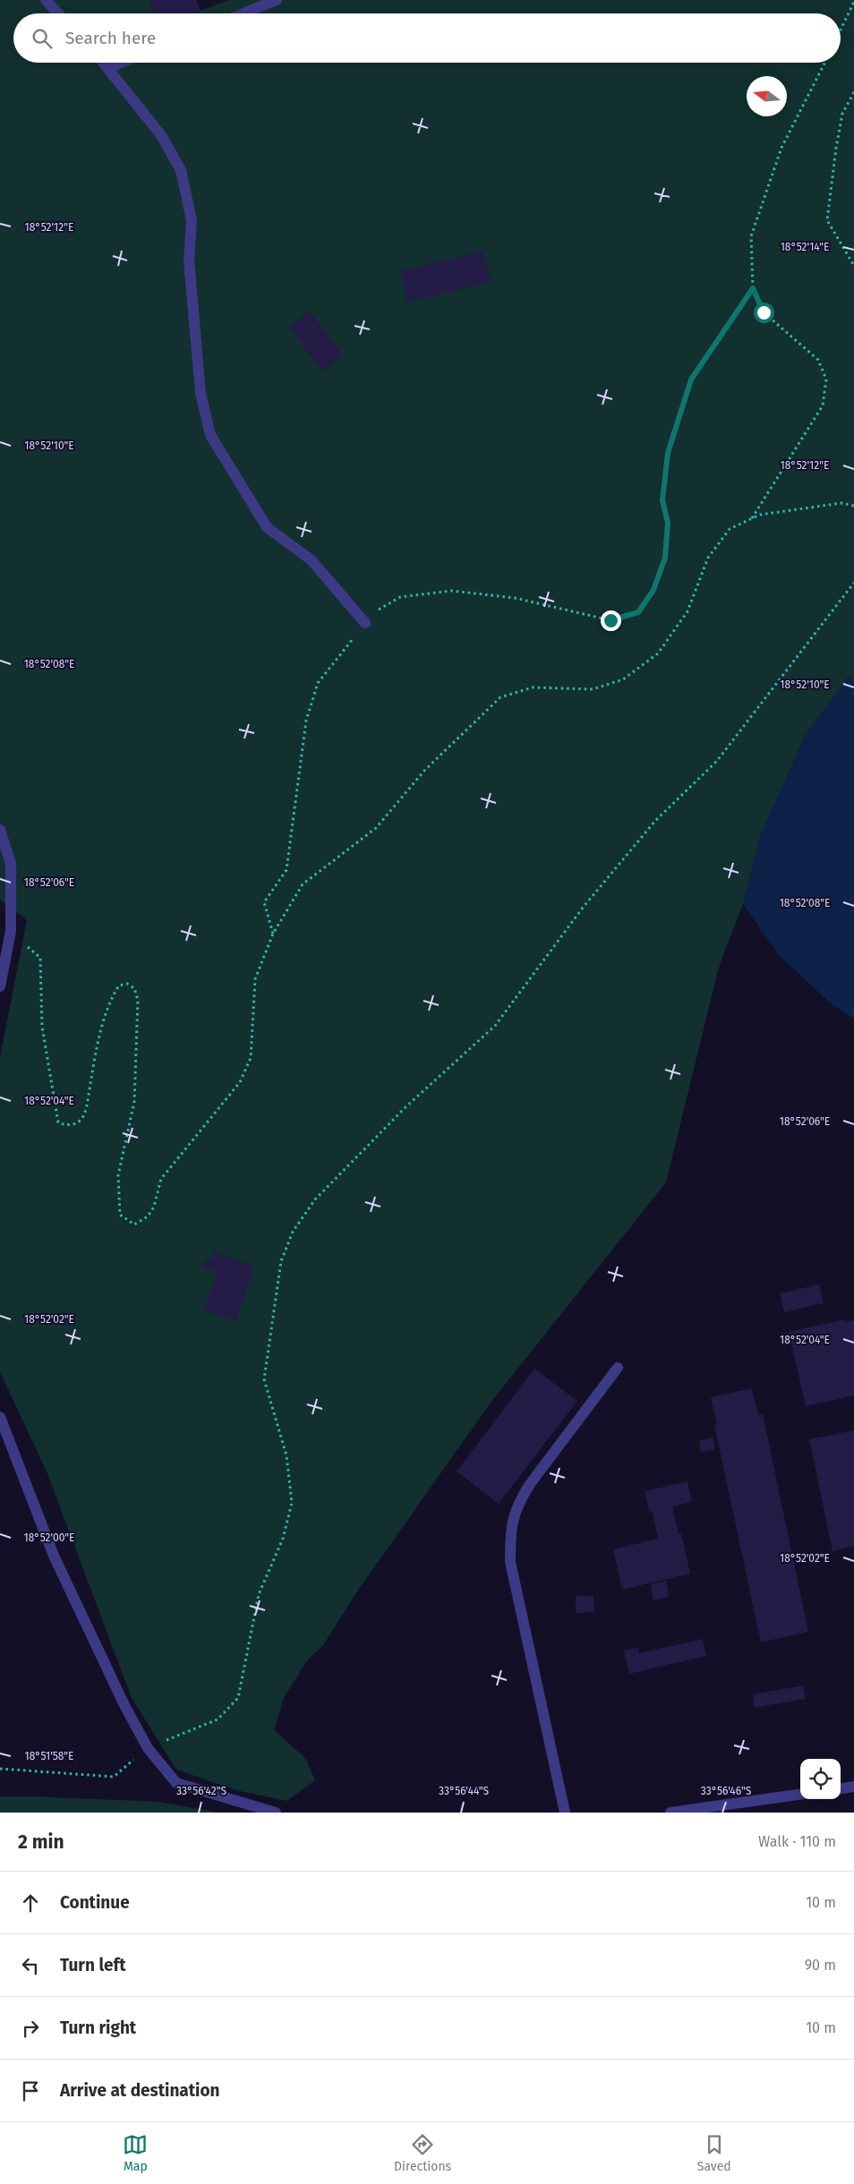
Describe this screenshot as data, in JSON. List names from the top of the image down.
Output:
{
  "north": "left",
  "page": {
    "search": "Search here",
    "heading": ["2 min", "Walk · 110 m"],
    "list": [
      ["Continue", "10 m"],
      ["Turn left", "90 m"],
      ["Turn right", "10 m"],
      "Arrive at destination"
    ],
    "nav": ["Map", "Directions", "Saved"]
  },
  "coordinates": [
    "18°52'12\"E",
    "18°52'14\"E",
    "18°52'10\"E",
    "18°52'08\"E",
    "18°52'06\"E",
    "18°52'04\"E",
    "18°52'02\"E",
    "18°52'00\"E",
    "18°51'58\"E",
    "33°56'42\"S",
    "33°56'44\"S",
    "33°56'46\"S"
  ]
}
